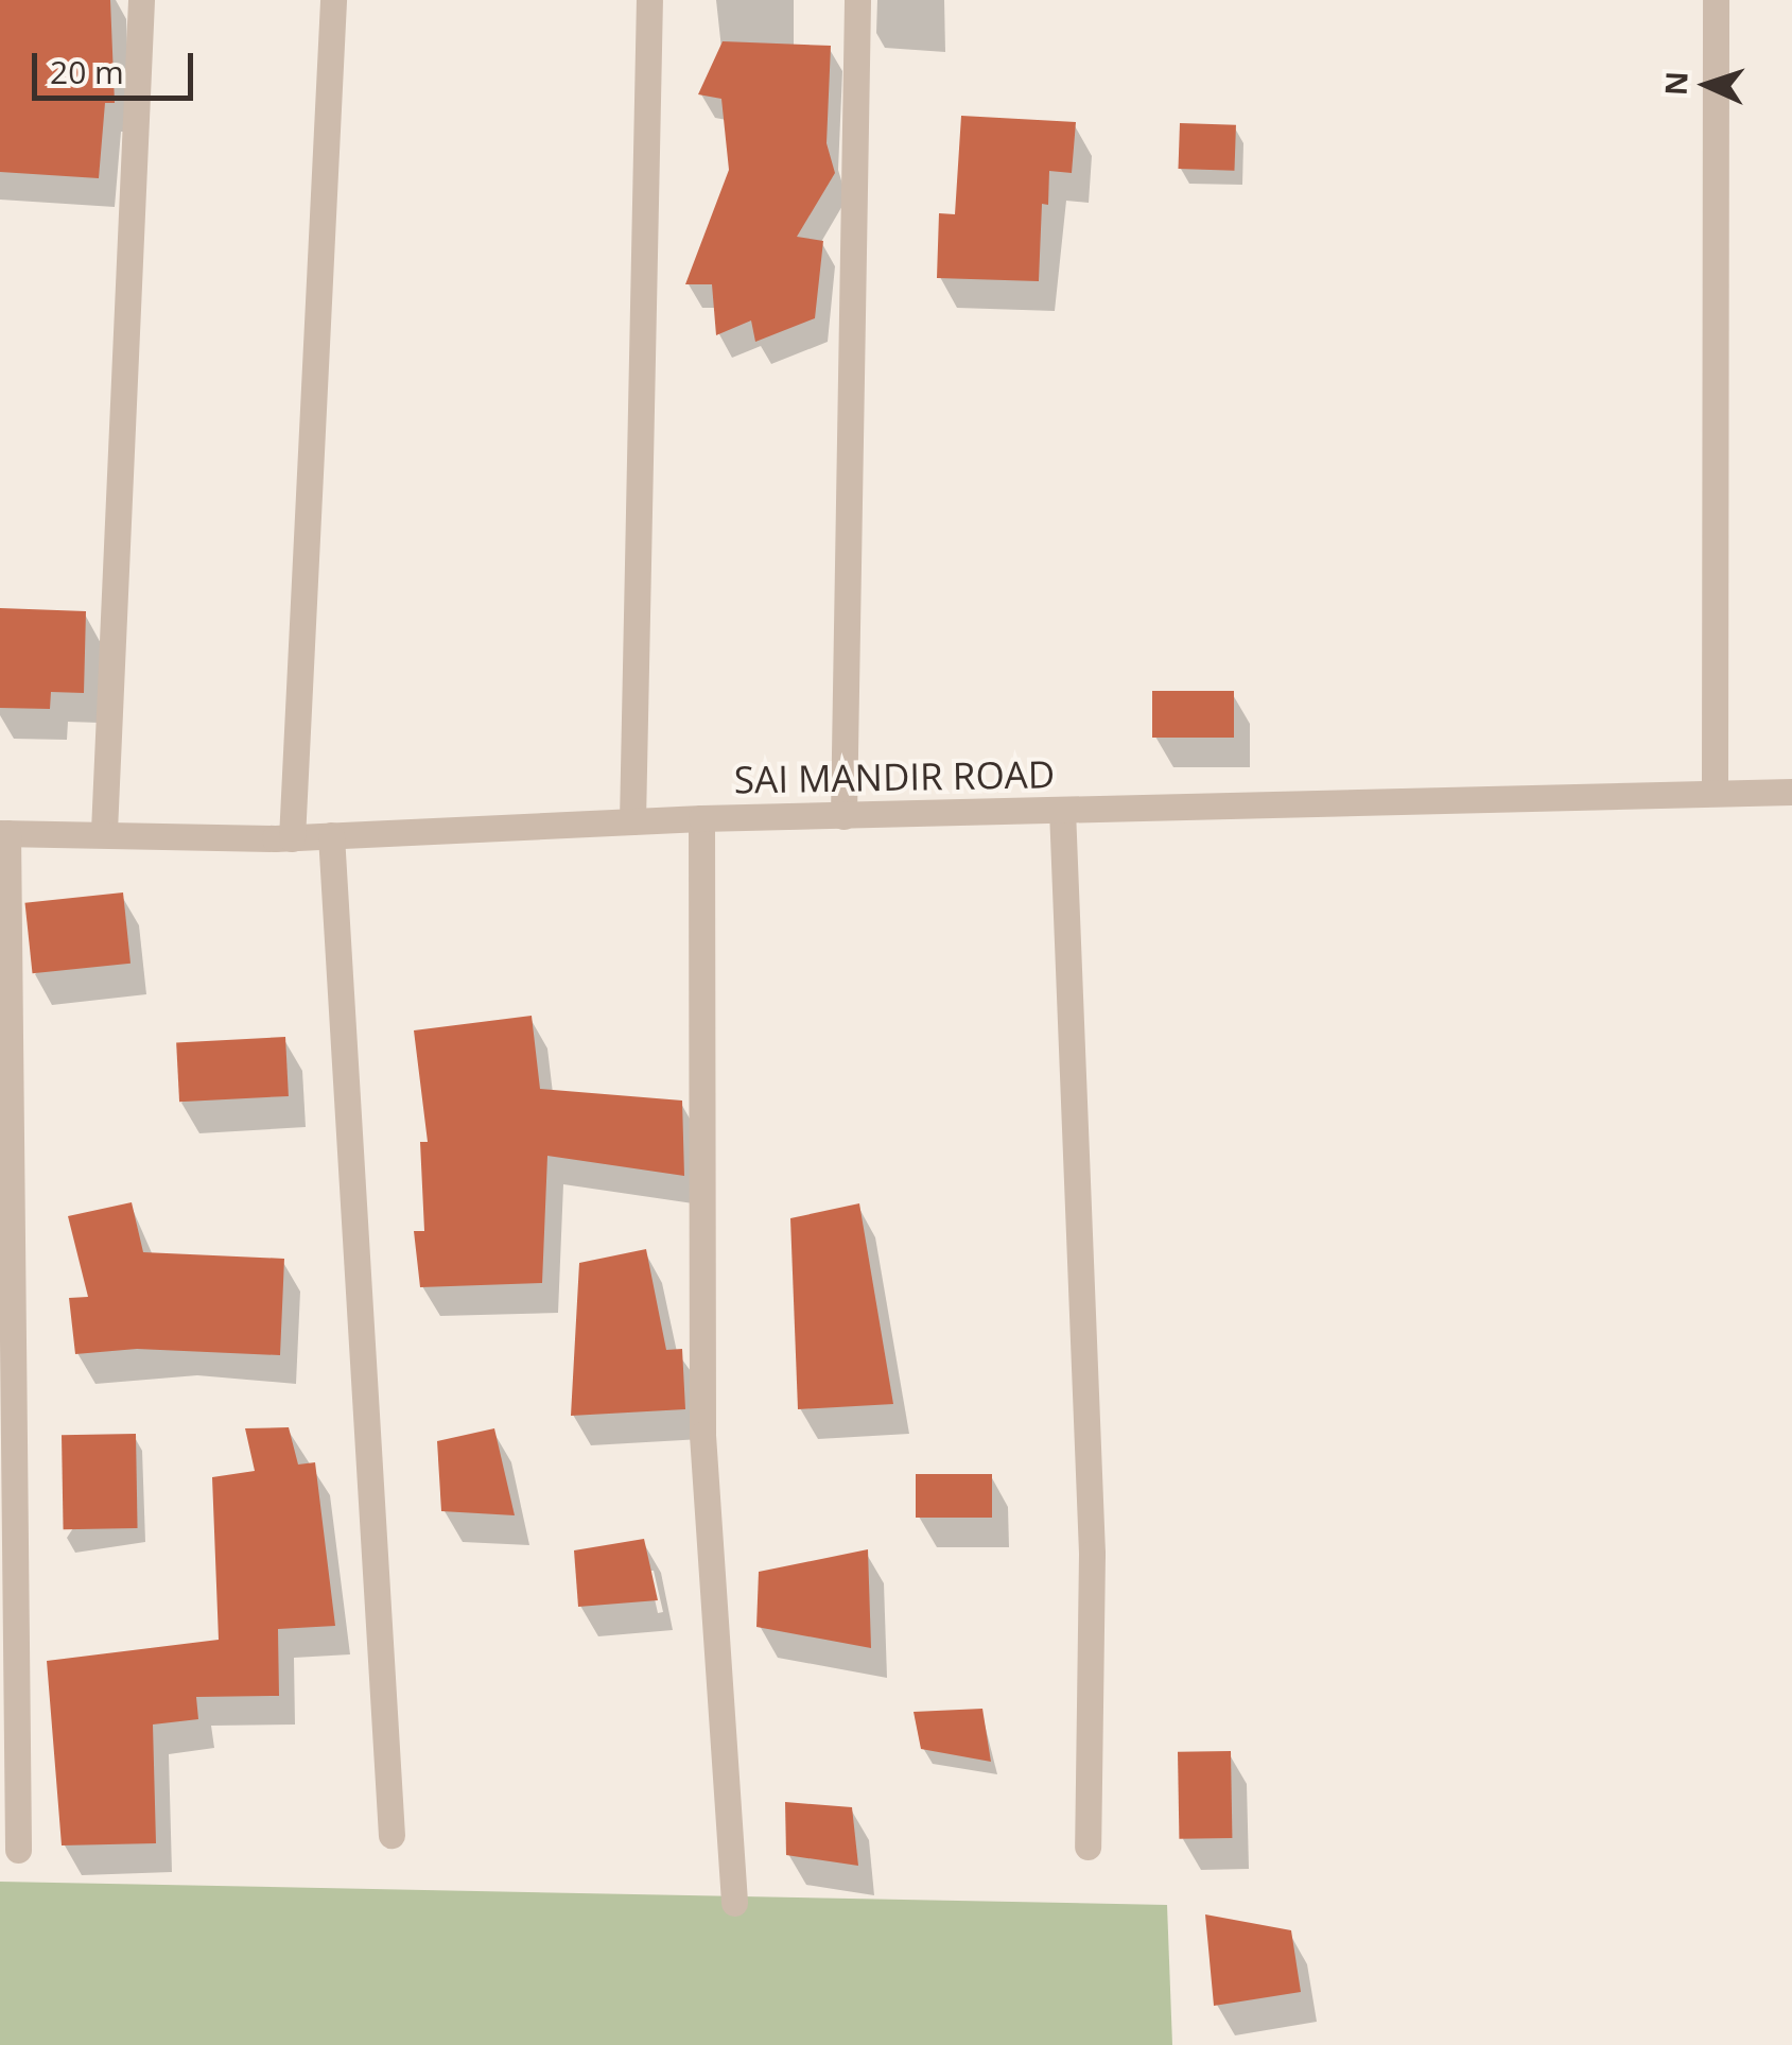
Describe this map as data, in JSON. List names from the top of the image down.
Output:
{
  "streets": {
    "street": ["SAI MANDIR ROAD"]
  },
  "scale_bar": "20 m",
  "north": "left"
}
